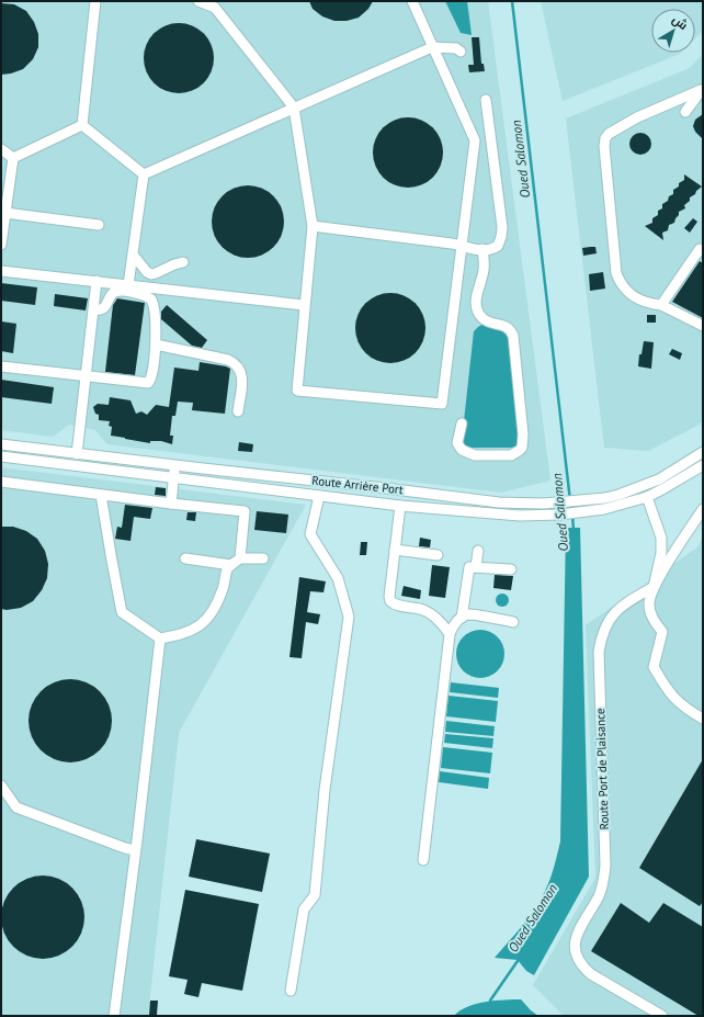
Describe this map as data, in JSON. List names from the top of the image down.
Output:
{
  "streets": {
    "street": ["Route Arrière Port", "Route Port de Plaisance"]
  },
  "water": ["Oued Salomon"],
  "north": "top right"
}
